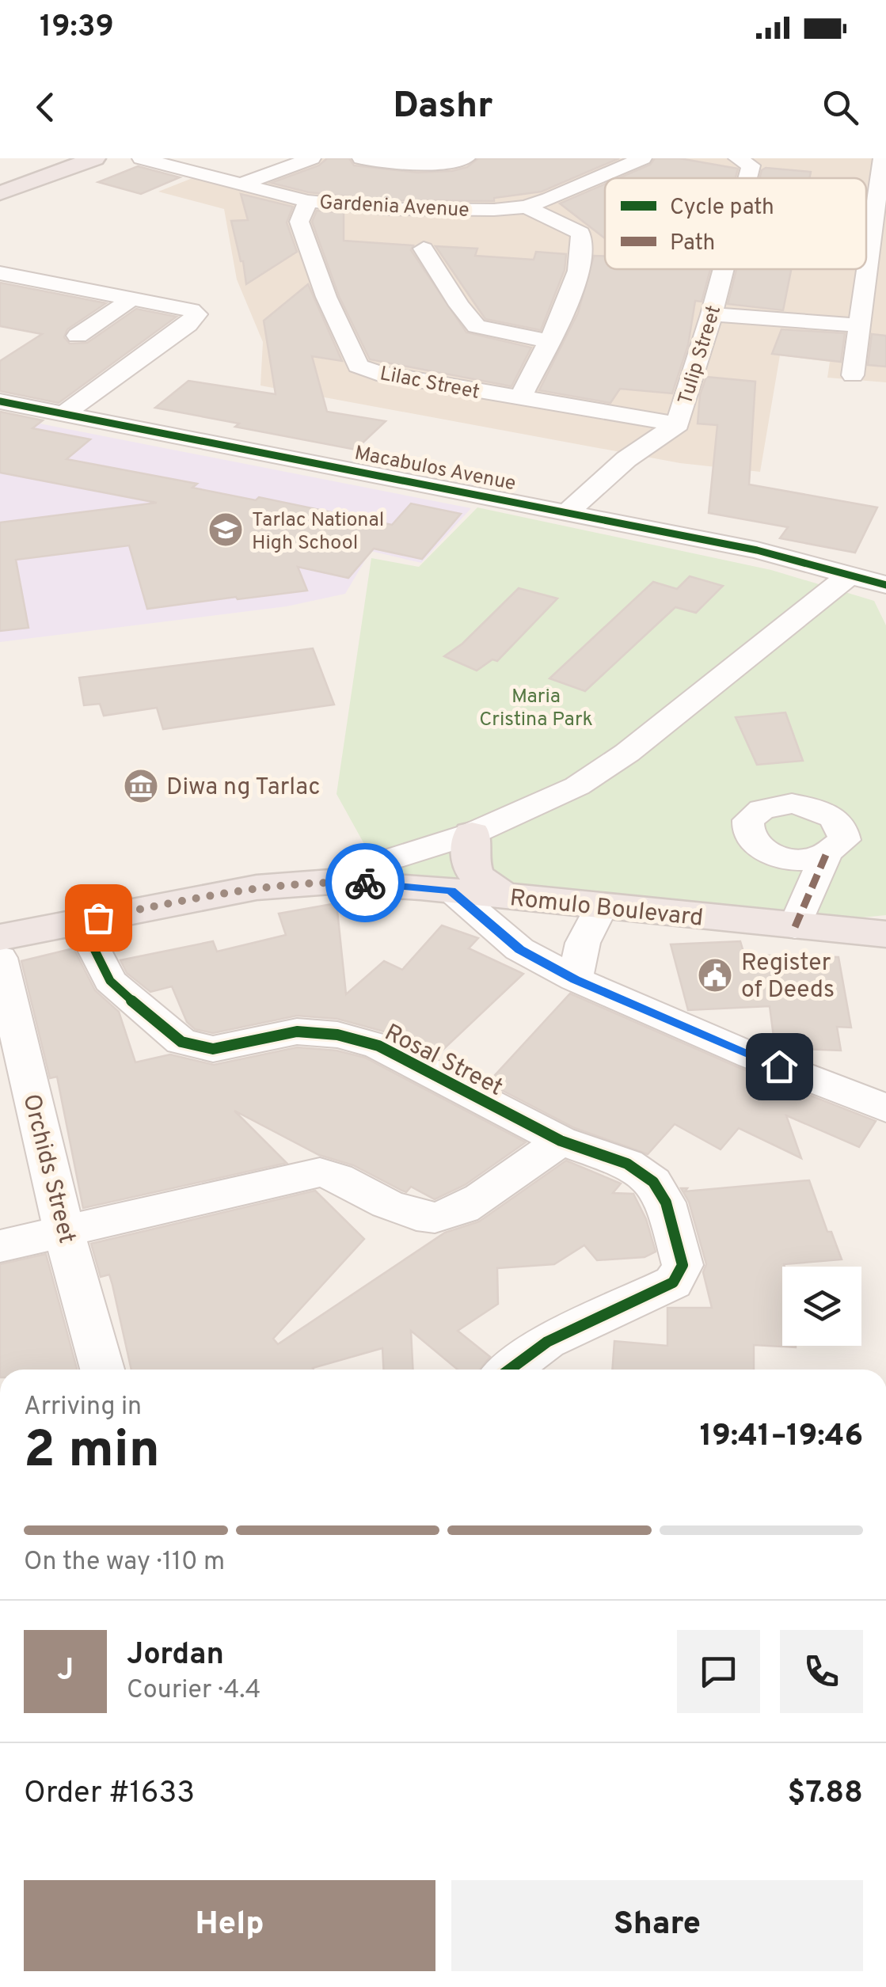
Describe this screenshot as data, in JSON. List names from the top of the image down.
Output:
{
  "streets": {
    "highway": ["Romulo Boulevard"],
    "street": [
      "Gardenia Avenue",
      "Tulip Street",
      "Lilac Street",
      "Macabulos Avenue",
      "Rosal Street",
      "Orchids Street"
    ]
  },
  "crossings": [
    ["Gardenia Avenue", "Lilac Street"],
    ["Tulip Street", "Lilac Street"],
    ["Tulip Street", "Macabulos Avenue"],
    ["Romulo Boulevard", "Rosal Street"]
  ],
  "parks": ["Maria Cristina Park"],
  "places": {
    "school or university": ["Tarlac National High School"],
    "museum": ["Diwa ng Tarlac"],
    "public building": ["Register of Deeds"]
  },
  "legend": ["Cycle path", "Path"],
  "page": {
    "status": "19:39",
    "header": "Dashr",
    "heading": ["2 min", "Arriving in", "19:41–19:46"],
    "panel": [
      "Jordan",
      "Courier · 4.4",
      "Order #1633",
      "$7.88"
    ],
    "bar": "On the way · 110 m",
    "round": "J",
    "buttons": ["Help", "Share"]
  }
}
